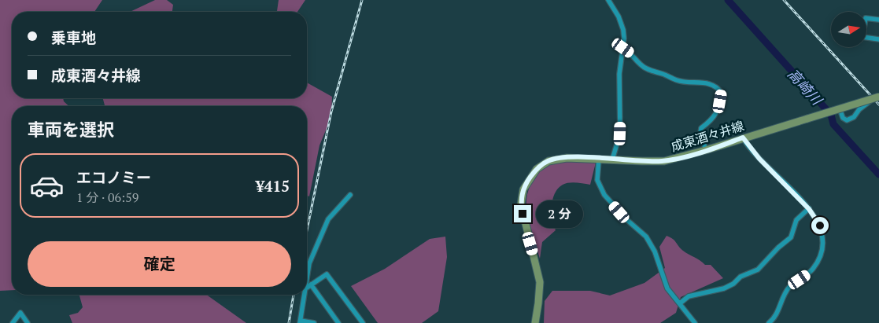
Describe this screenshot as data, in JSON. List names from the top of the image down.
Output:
{
  "streets": {
    "main road": ["成東酒々井線"]
  },
  "water": ["高崎川"],
  "north": "right",
  "page": {
    "banner": ["乗車地", "成東酒々井線"],
    "heading": "車両を選択",
    "list": [
      {
        "name": "エコノミー",
        "note": "1 分 · 06:59",
        "value": "¥415"
      }
    ],
    "bubble": "2 分",
    "buttons": "確定"
  }
}
